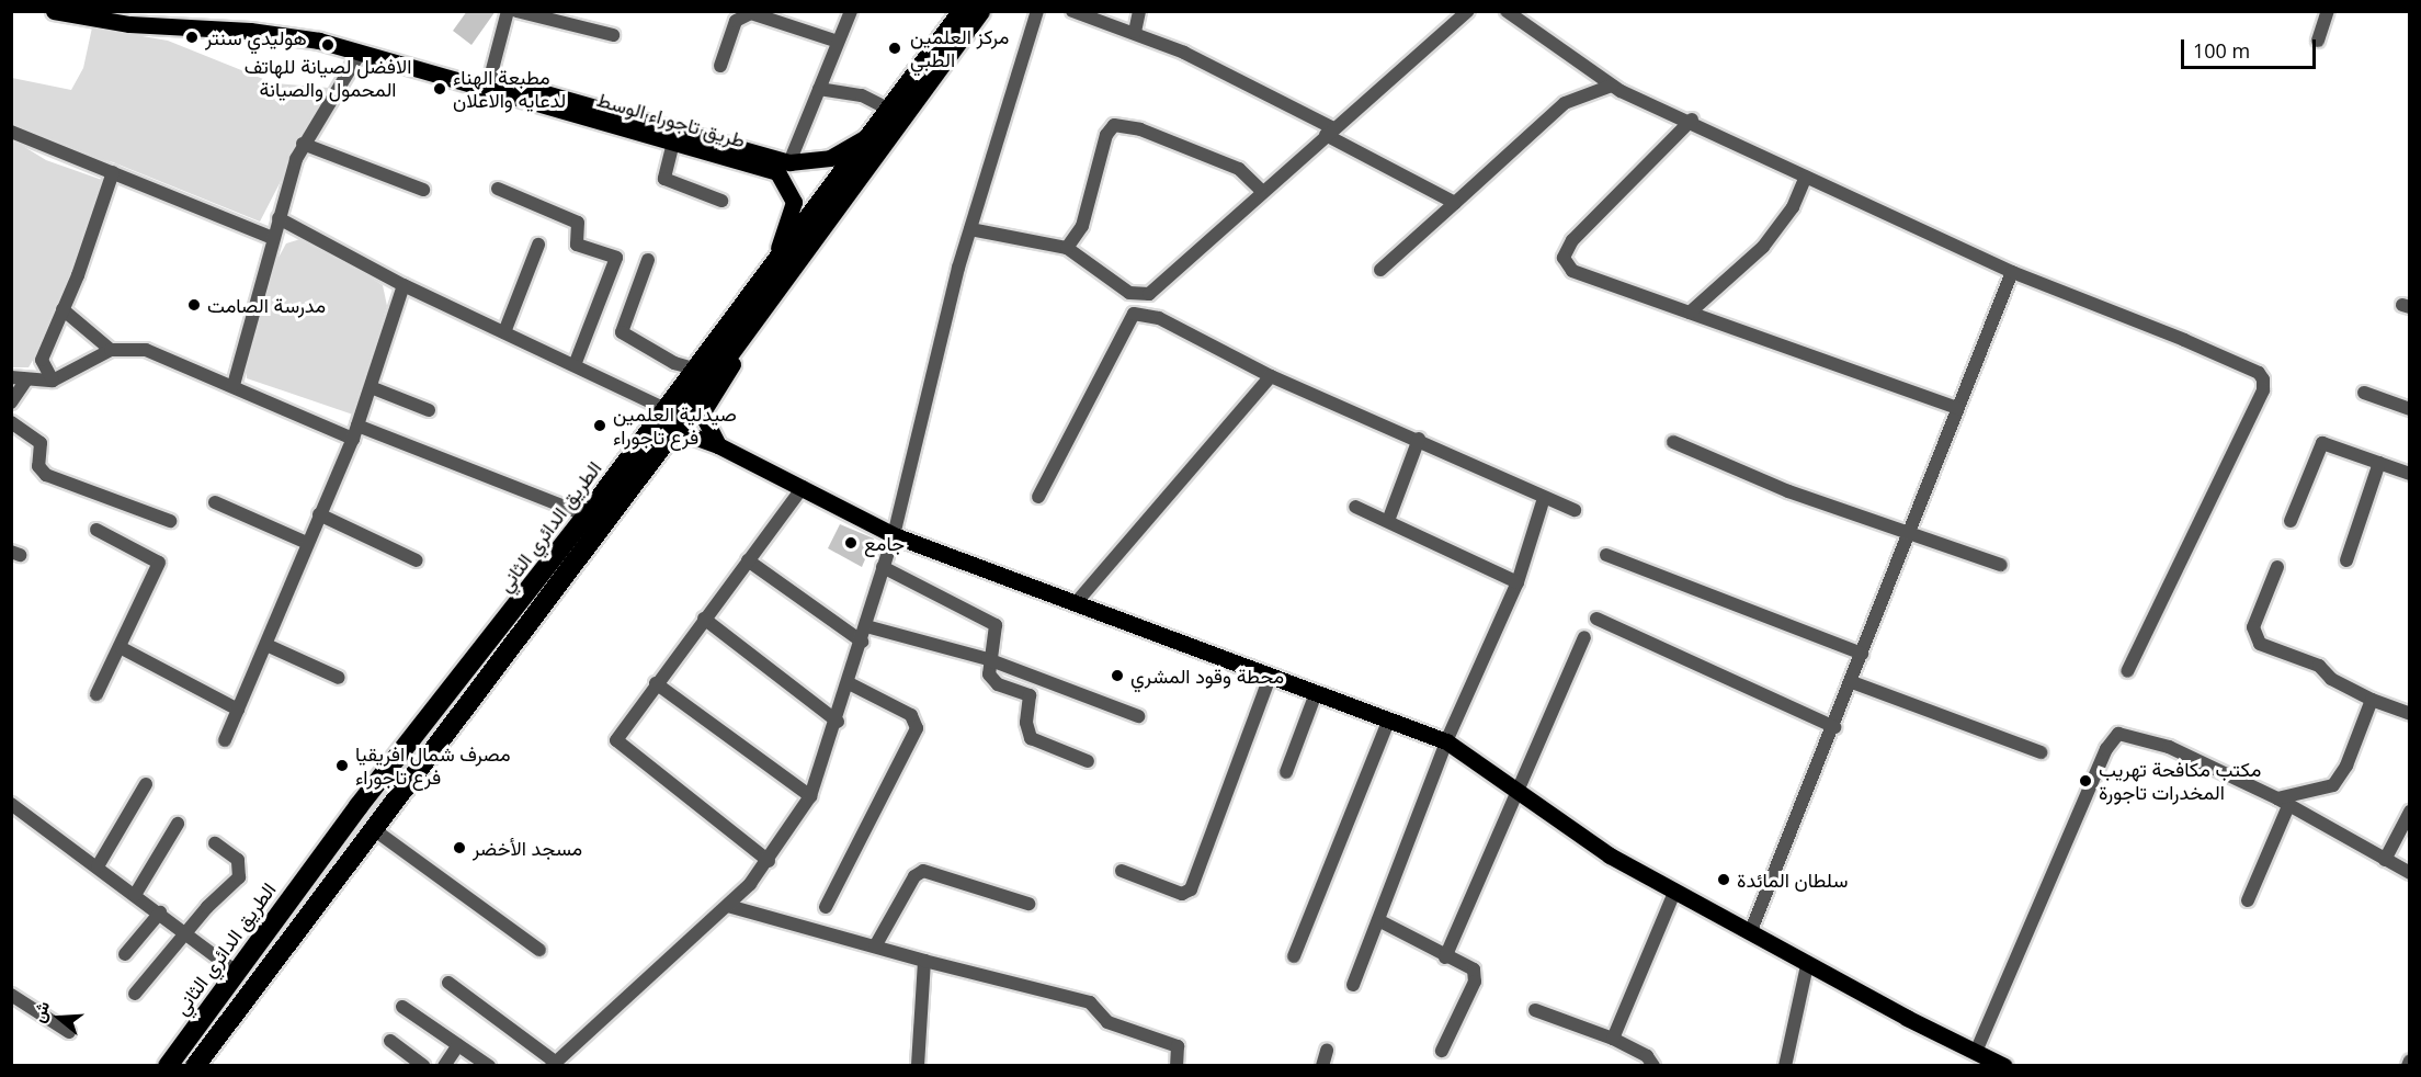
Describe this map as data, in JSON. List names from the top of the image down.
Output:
{
  "streets": {
    "highway": ["الطريق الدائري الثاني"],
    "main road": ["طريق تاجوراء الوسط"]
  },
  "crossings": [
    ["طريق تاجوراء الوسط", "الطريق الدائري الثاني"]
  ],
  "places": [
    "هوليدي سنتر",
    "الافضل لصيانة للهاتف المحمول والصيانة",
    "مركز العلمين الطبي",
    "مطبعة الهناء لدعايه والاعلان",
    "مدرسة الصامت",
    "صيدلية العلمين فرع تاجوراء",
    "جامع",
    "محطة وقود المشري",
    "مصرف شمال افريقيا فرع تاجوراء",
    "مكتب مكافحة تهريب المخدرات تاجورة",
    "مسجد الأخضر",
    "سلطان المائدة"
  ],
  "scale_bar": "100 m",
  "north": "left"
}
